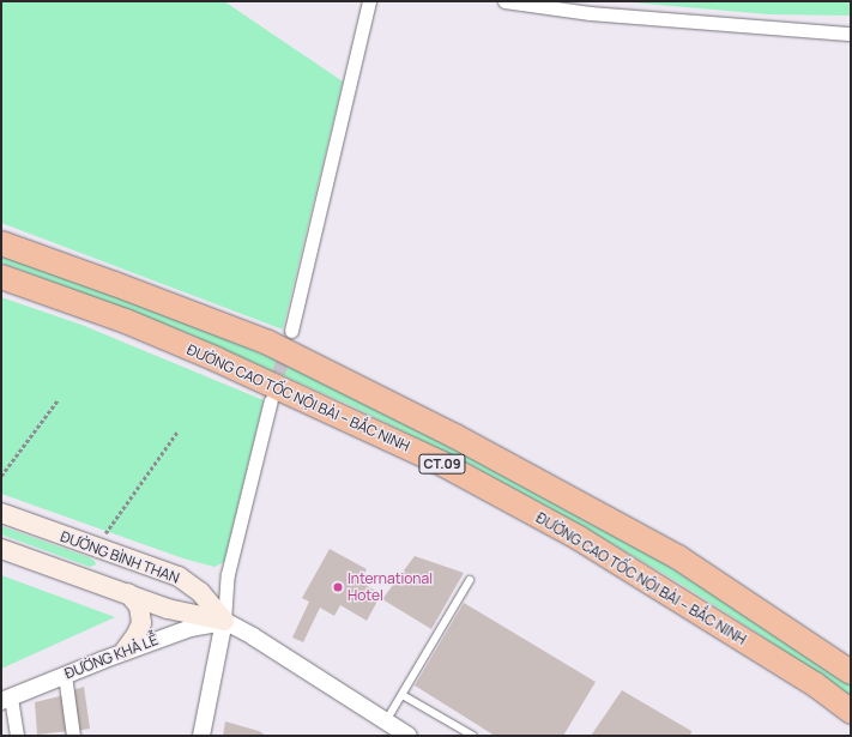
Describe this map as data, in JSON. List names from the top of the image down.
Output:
{
  "streets": {
    "highway": ["ĐƯỜNG CAO TỐC NỘI BÀI – BẮC NINH", "CT.09"],
    "main road": ["ĐƯỜNG BÌNH THAN"],
    "street": ["ĐƯỜNG KHẢ LỄ"]
  },
  "crossings": [
    ["ĐƯỜNG BÌNH THAN", "ĐƯỜNG KHẢ LỄ"]
  ],
  "places": ["International Hotel"]
}
